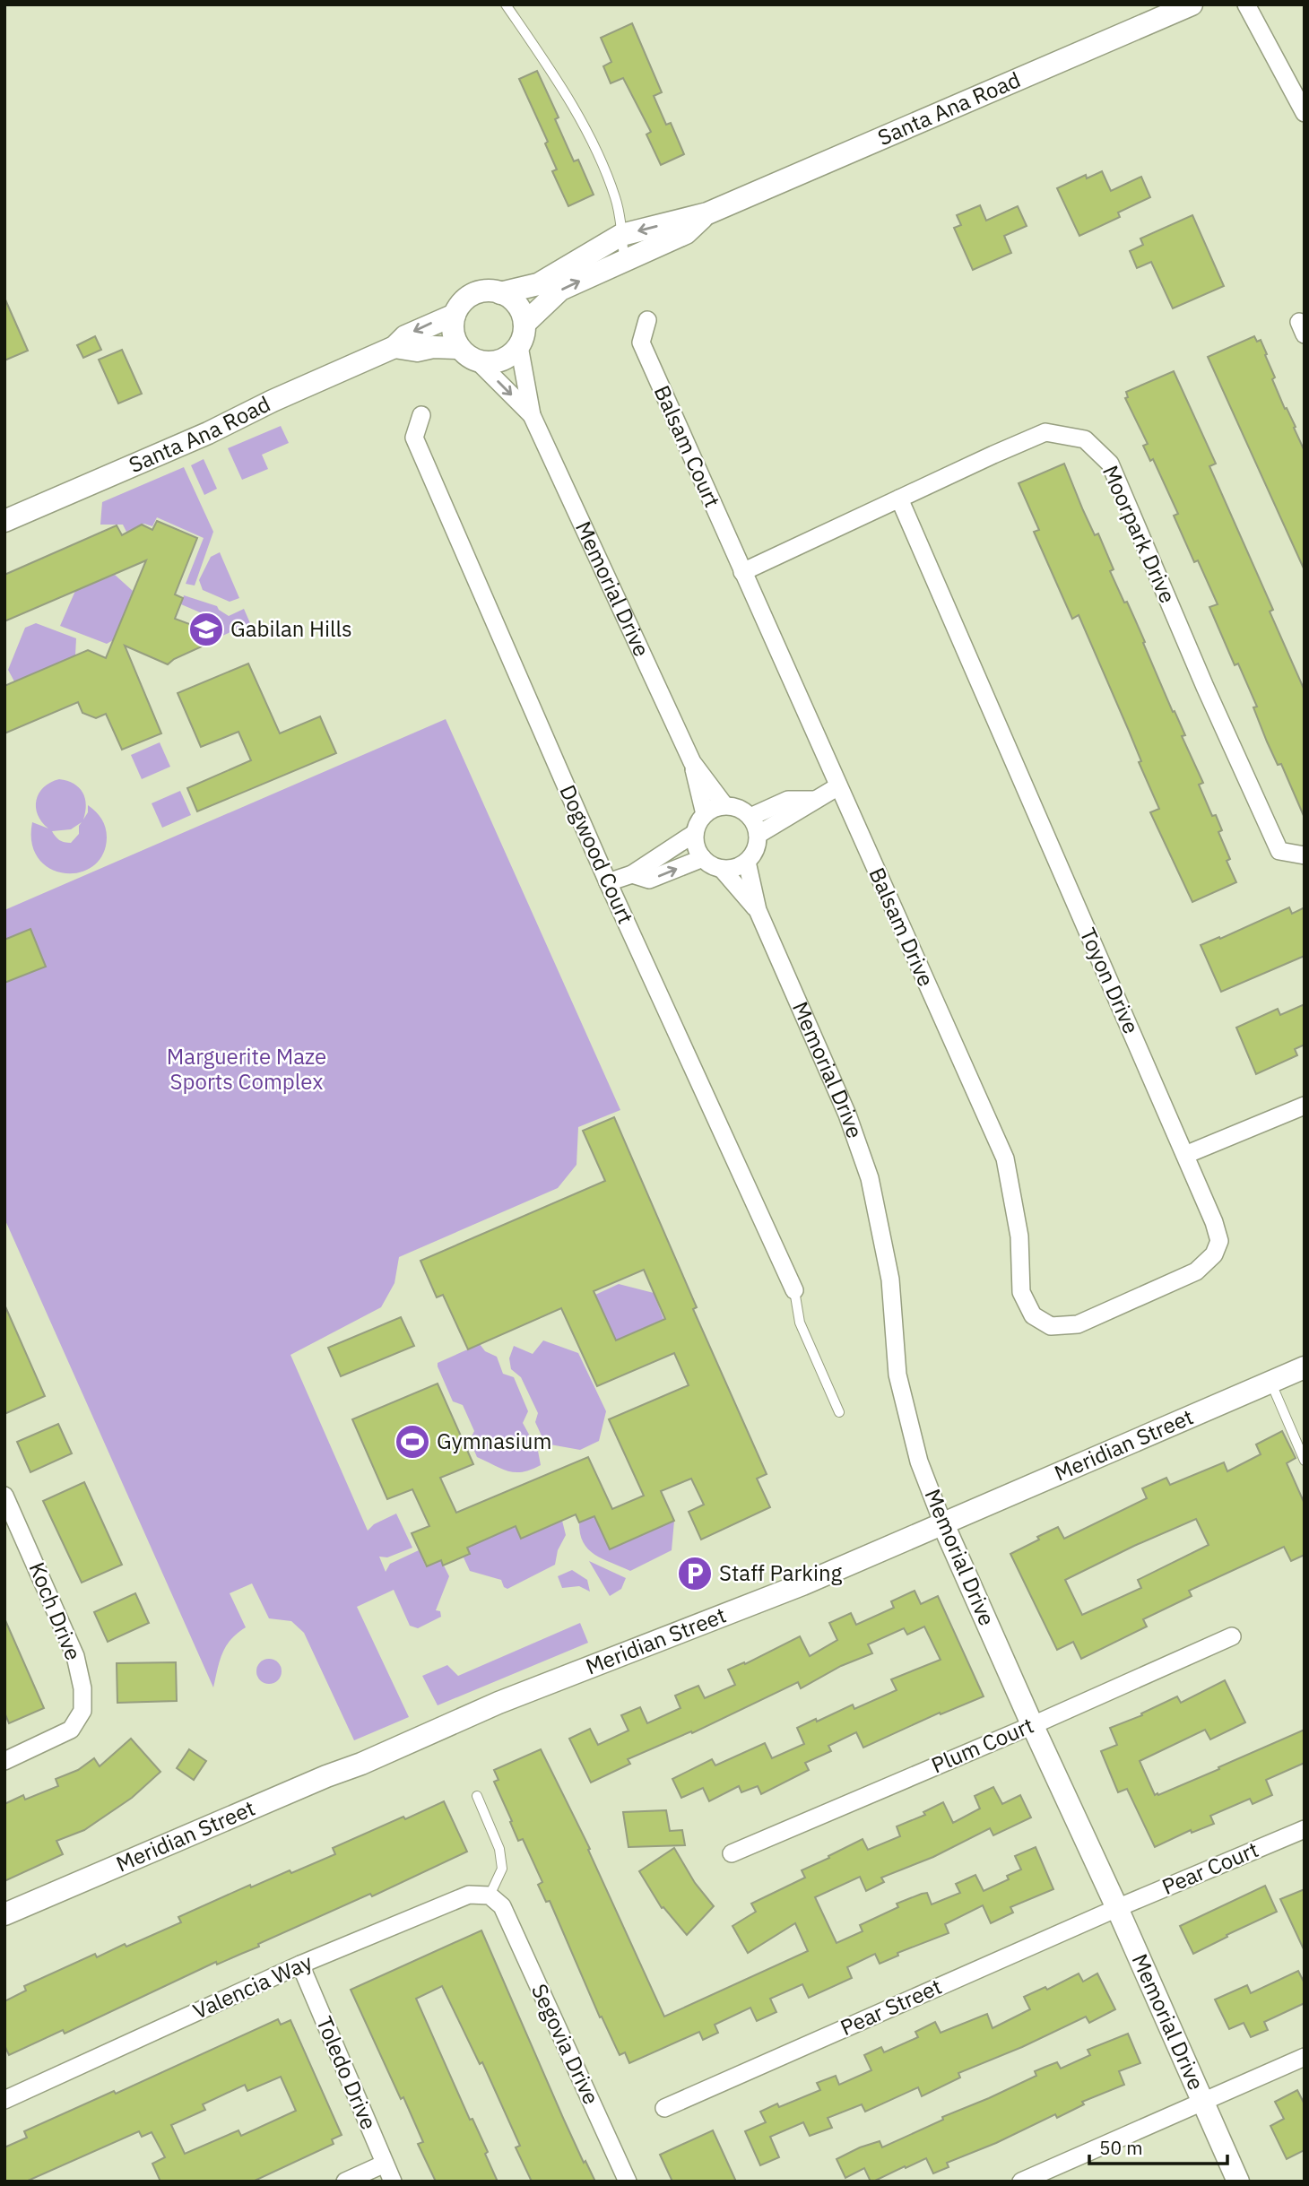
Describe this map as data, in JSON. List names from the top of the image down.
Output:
{
  "streets": {
    "street": [
      "Santa Ana Road",
      "Balsam Court",
      "Moorpark Drive",
      "Memorial Drive",
      "Dogwood Court",
      "Balsam Drive",
      "Toyon Drive",
      "Meridian Street",
      "Koch Drive",
      "Plum Court",
      "Pear Court",
      "Valencia Way",
      "Pear Street",
      "Segovia Drive",
      "Toledo Drive"
    ]
  },
  "crossings": [
    ["Balsam Court", "Moorpark Drive"],
    ["Balsam Court", "Balsam Drive"],
    ["Moorpark Drive", "Balsam Drive"],
    ["Moorpark Drive", "Toyon Drive"],
    ["Memorial Drive", "Meridian Street"],
    ["Memorial Drive", "Plum Court"],
    ["Memorial Drive", "Pear Court"],
    ["Memorial Drive", "Pear Street"],
    ["Balsam Drive", "Toyon Drive"],
    ["Pear Court", "Pear Street"],
    ["Valencia Way", "Segovia Drive"],
    ["Valencia Way", "Toledo Drive"]
  ],
  "parks": ["Marguerite Maze Sports Complex"],
  "places": {
    "school or university": ["Gabilan Hills"],
    "sports": ["Gymnasium"],
    "parking": ["Staff Parking"]
  },
  "scale_bar": "50 m"
}
